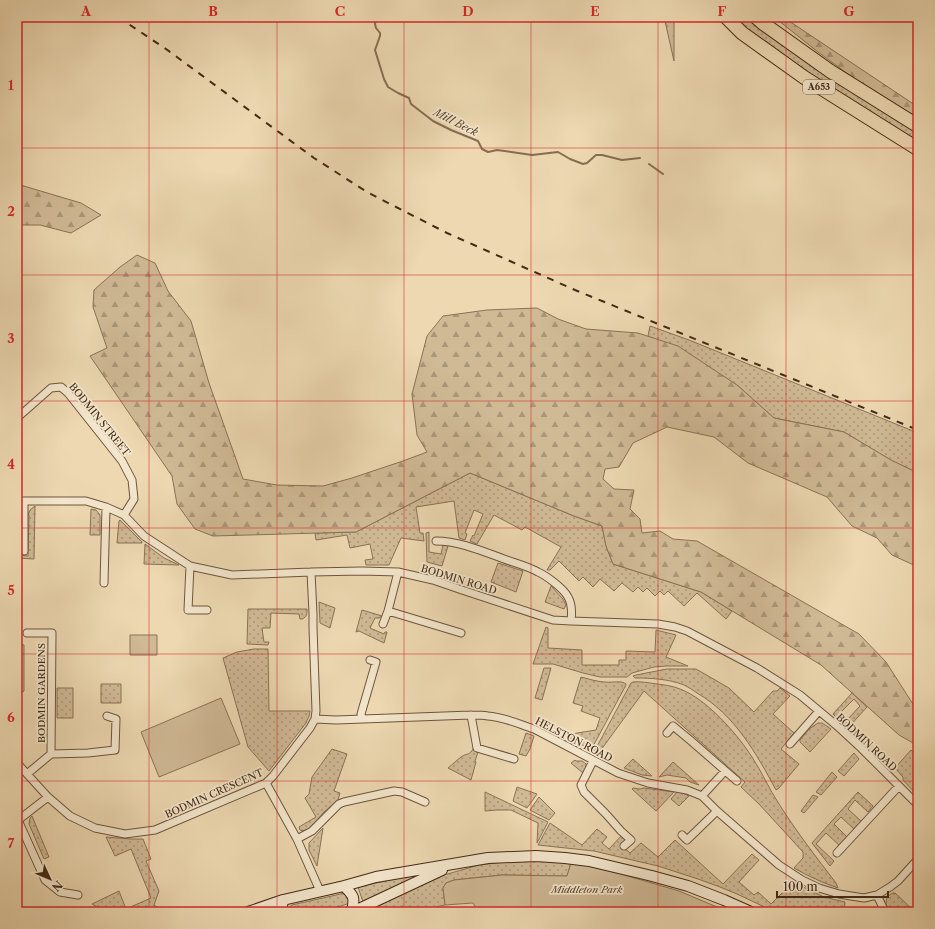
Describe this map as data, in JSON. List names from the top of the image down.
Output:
{
  "streets": {
    "highway": ["A653"],
    "street": [
      "BODMIN STREET",
      "BODMIN ROAD",
      "BODMIN GARDENS",
      "HELSTON ROAD",
      "BODMIN CRESCENT"
    ]
  },
  "crossings": [
    ["BODMIN STREET", "BODMIN ROAD"],
    ["HELSTON ROAD", "BODMIN CRESCENT"]
  ],
  "water": ["Mill Beck"],
  "parks": ["Middleton Park"],
  "scale_bar": "100 m",
  "north": "bottom right",
  "grid": {
    "columns": [
      "A",
      "B",
      "C",
      "D",
      "E",
      "F",
      "G"
    ],
    "rows": [
      "1",
      "2",
      "3",
      "4",
      "5",
      "6",
      "7"
    ]
  }
}
